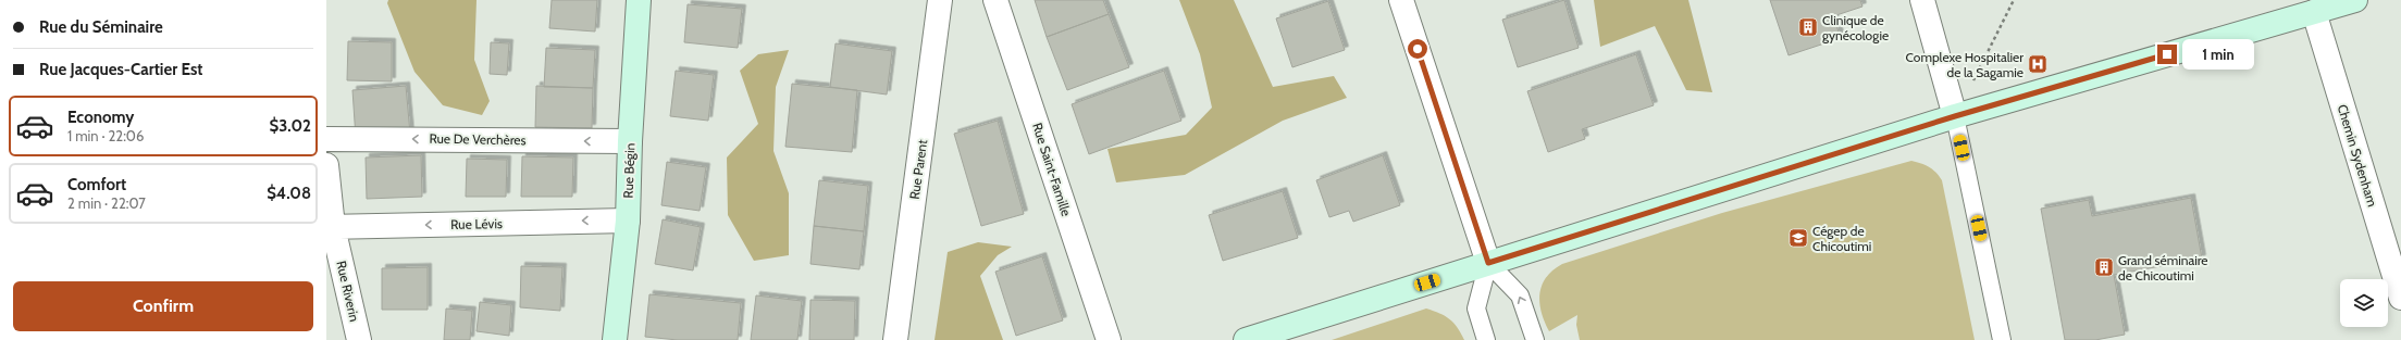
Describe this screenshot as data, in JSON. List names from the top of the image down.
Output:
{
  "streets": {
    "main road": ["Rue Bégin"],
    "street": [
      "Rue De Verchères",
      "Chemin Sydenham",
      "Rue Parent",
      "Rue Saint-Famille",
      "Rue Lévis",
      "Rue Riverin"
    ]
  },
  "crossings": [
    ["Rue De Verchères", "Rue Bégin"],
    ["Rue Bégin", "Rue Lévis"],
    ["Rue Lévis", "Rue Riverin"]
  ],
  "one_way": ["Rue De Verchères", "Rue Lévis"],
  "places": {
    "building": ["Clinique de gynécologie", "Grand séminaire de Chicoutimi"],
    "hospital": ["Complexe Hospitalier de la Sagamie"],
    "school or university": ["Cégep de Chicoutimi"]
  },
  "page": {
    "banner": ["Rue du Séminaire", "Rue Jacques-Cartier Est"],
    "bubble": "1 min",
    "list": [
      {
        "name": "Economy",
        "note": "1 min · 22:06",
        "value": "$3.02"
      },
      {
        "name": "Comfort",
        "note": "2 min · 22:07",
        "value": "$4.08"
      }
    ],
    "buttons": "Confirm"
  }
}
